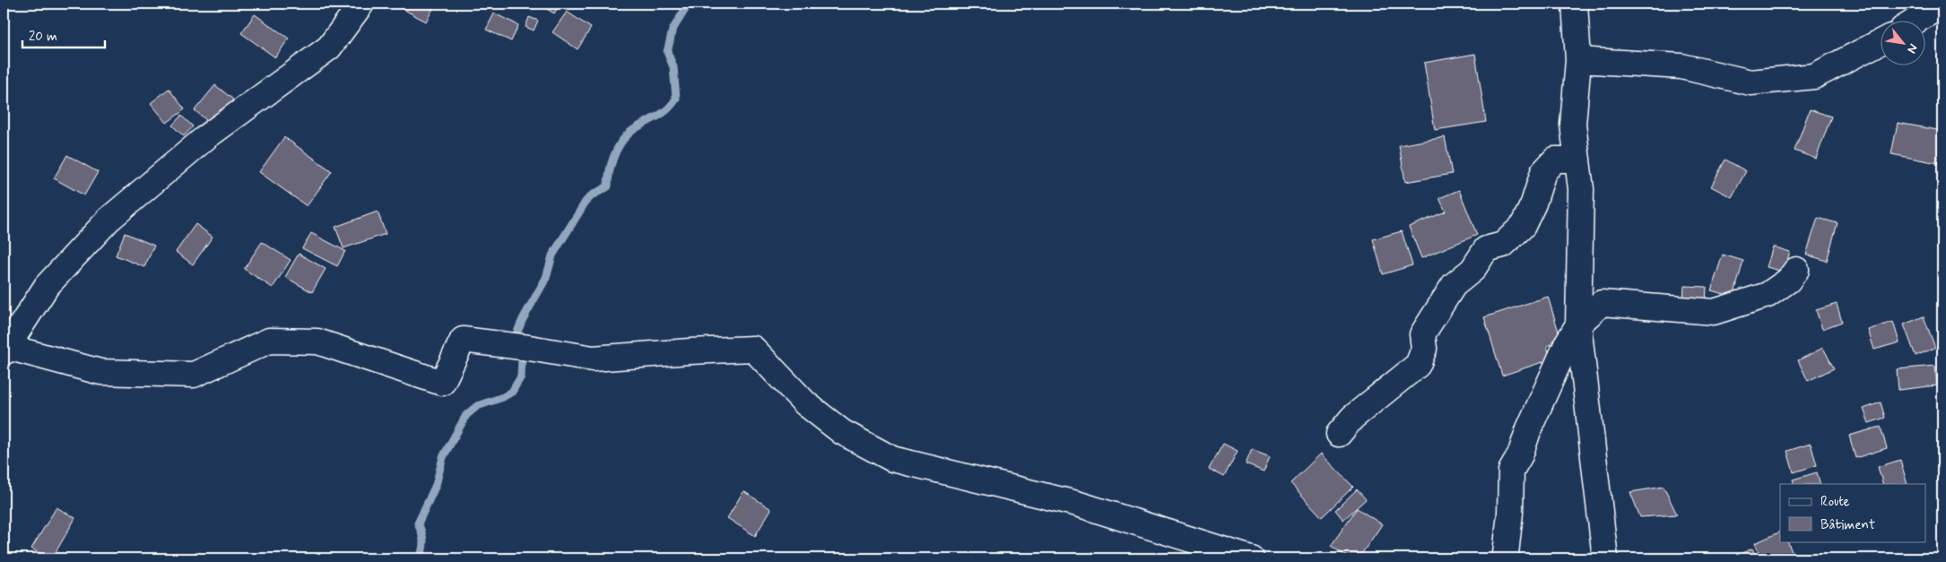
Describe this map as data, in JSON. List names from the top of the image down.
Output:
{
  "legend": ["Route", "Bâtiment"],
  "scale_bar": "20 m",
  "north": "bottom right"
}
